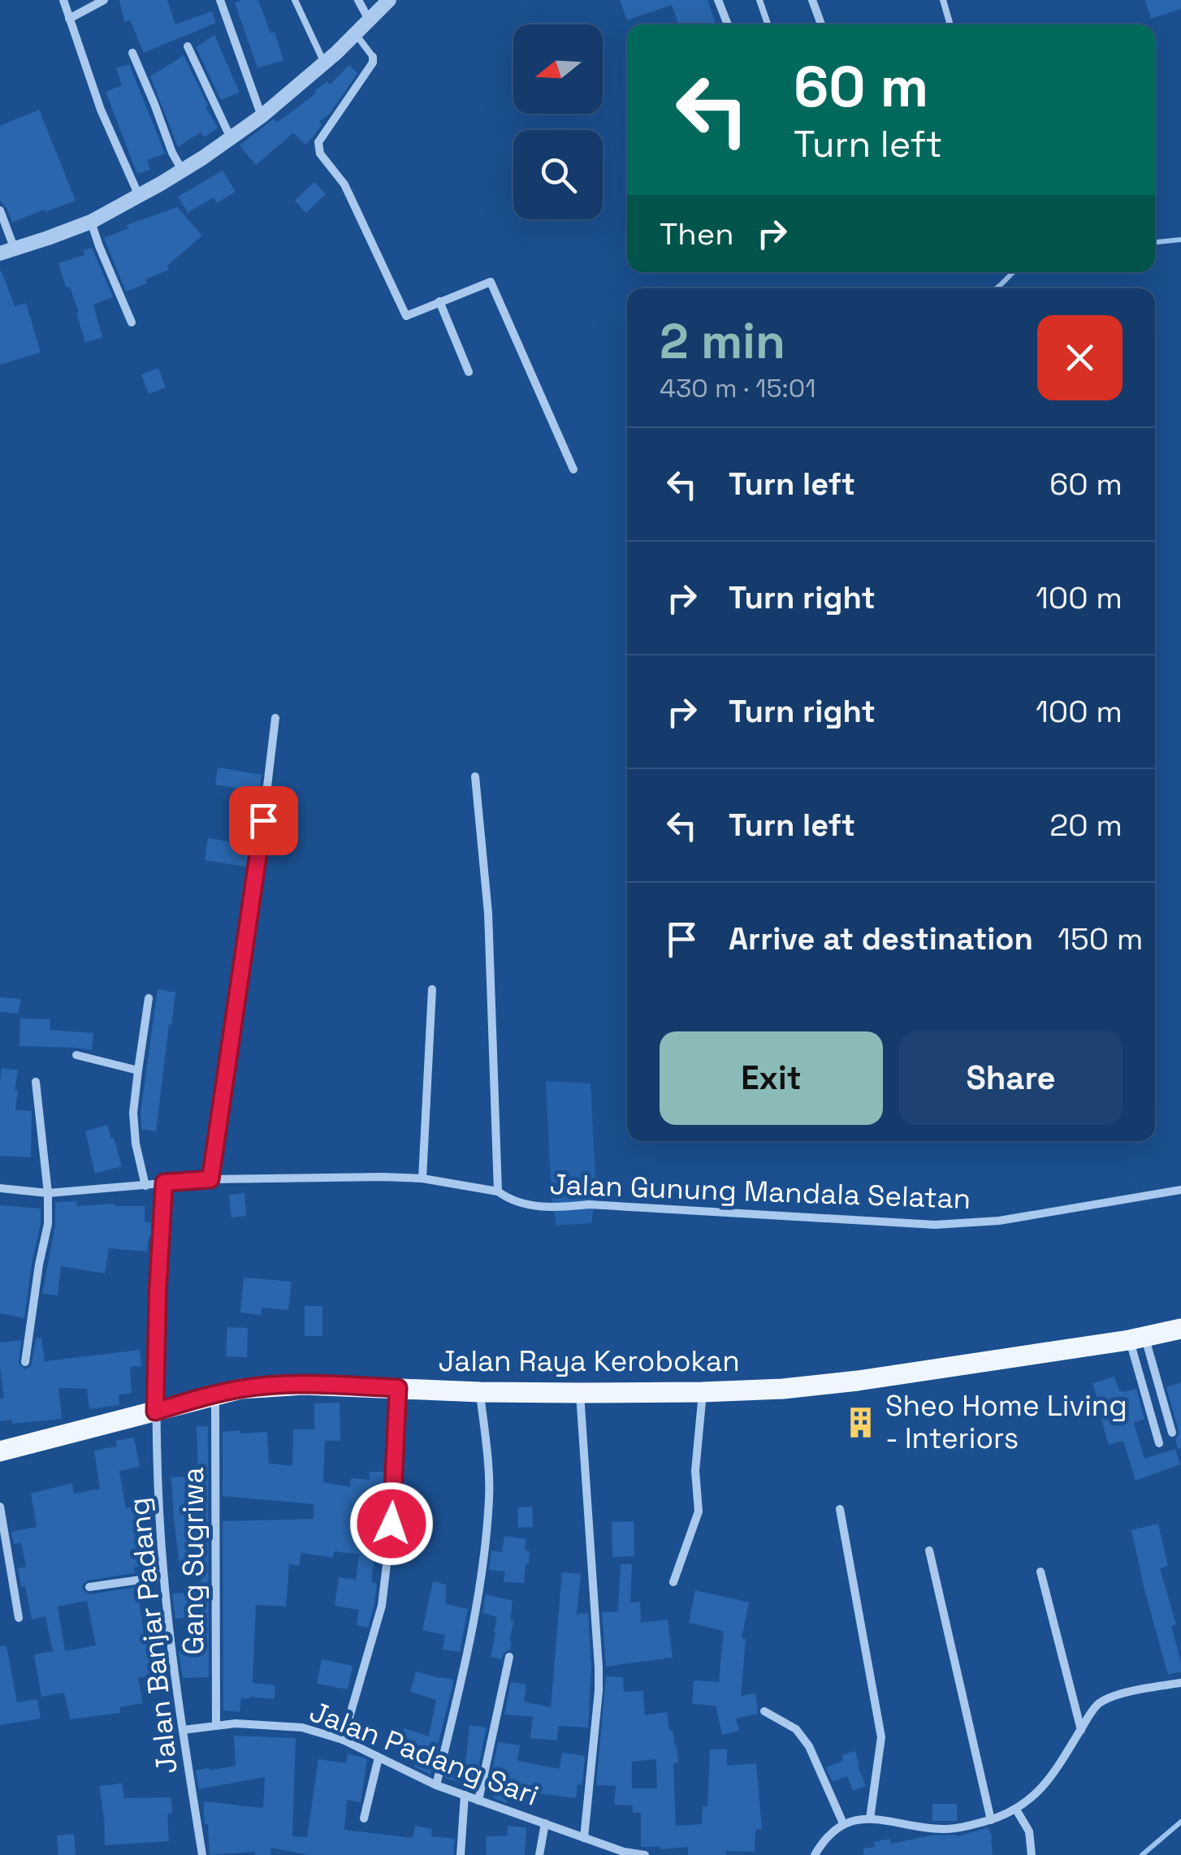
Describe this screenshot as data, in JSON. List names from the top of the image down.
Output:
{
  "streets": {
    "main road": ["Jalan Raya Kerobokan"],
    "street": [
      "Jalan Gunung Mandala Selatan",
      "Gang Sugriwa",
      "Jalan Banjar Padang",
      "Jalan Padang Sari"
    ]
  },
  "crossings": [
    ["Jalan Gunung Mandala Selatan", "Jalan Banjar Padang"],
    ["Jalan Raya Kerobokan", "Jalan Banjar Padang"],
    ["Jalan Banjar Padang", "Jalan Padang Sari"]
  ],
  "places": {
    "building": ["Sheo Home Living - Interiors"]
  },
  "north": "left",
  "page": {
    "turn": ["60 m", "Turn left"],
    "then": "Then",
    "heading": ["2 min", "430 m · 15:01"],
    "list": [
      {
        "name": "Turn left",
        "value": "60 m"
      },
      {
        "name": "Turn right",
        "value": "100 m"
      },
      {
        "name": "Turn right",
        "value": "100 m"
      },
      {
        "name": "Turn left",
        "value": "20 m"
      },
      {
        "name": "Arrive at destination",
        "value": "150 m"
      }
    ],
    "buttons": ["Exit", "Share"]
  }
}
